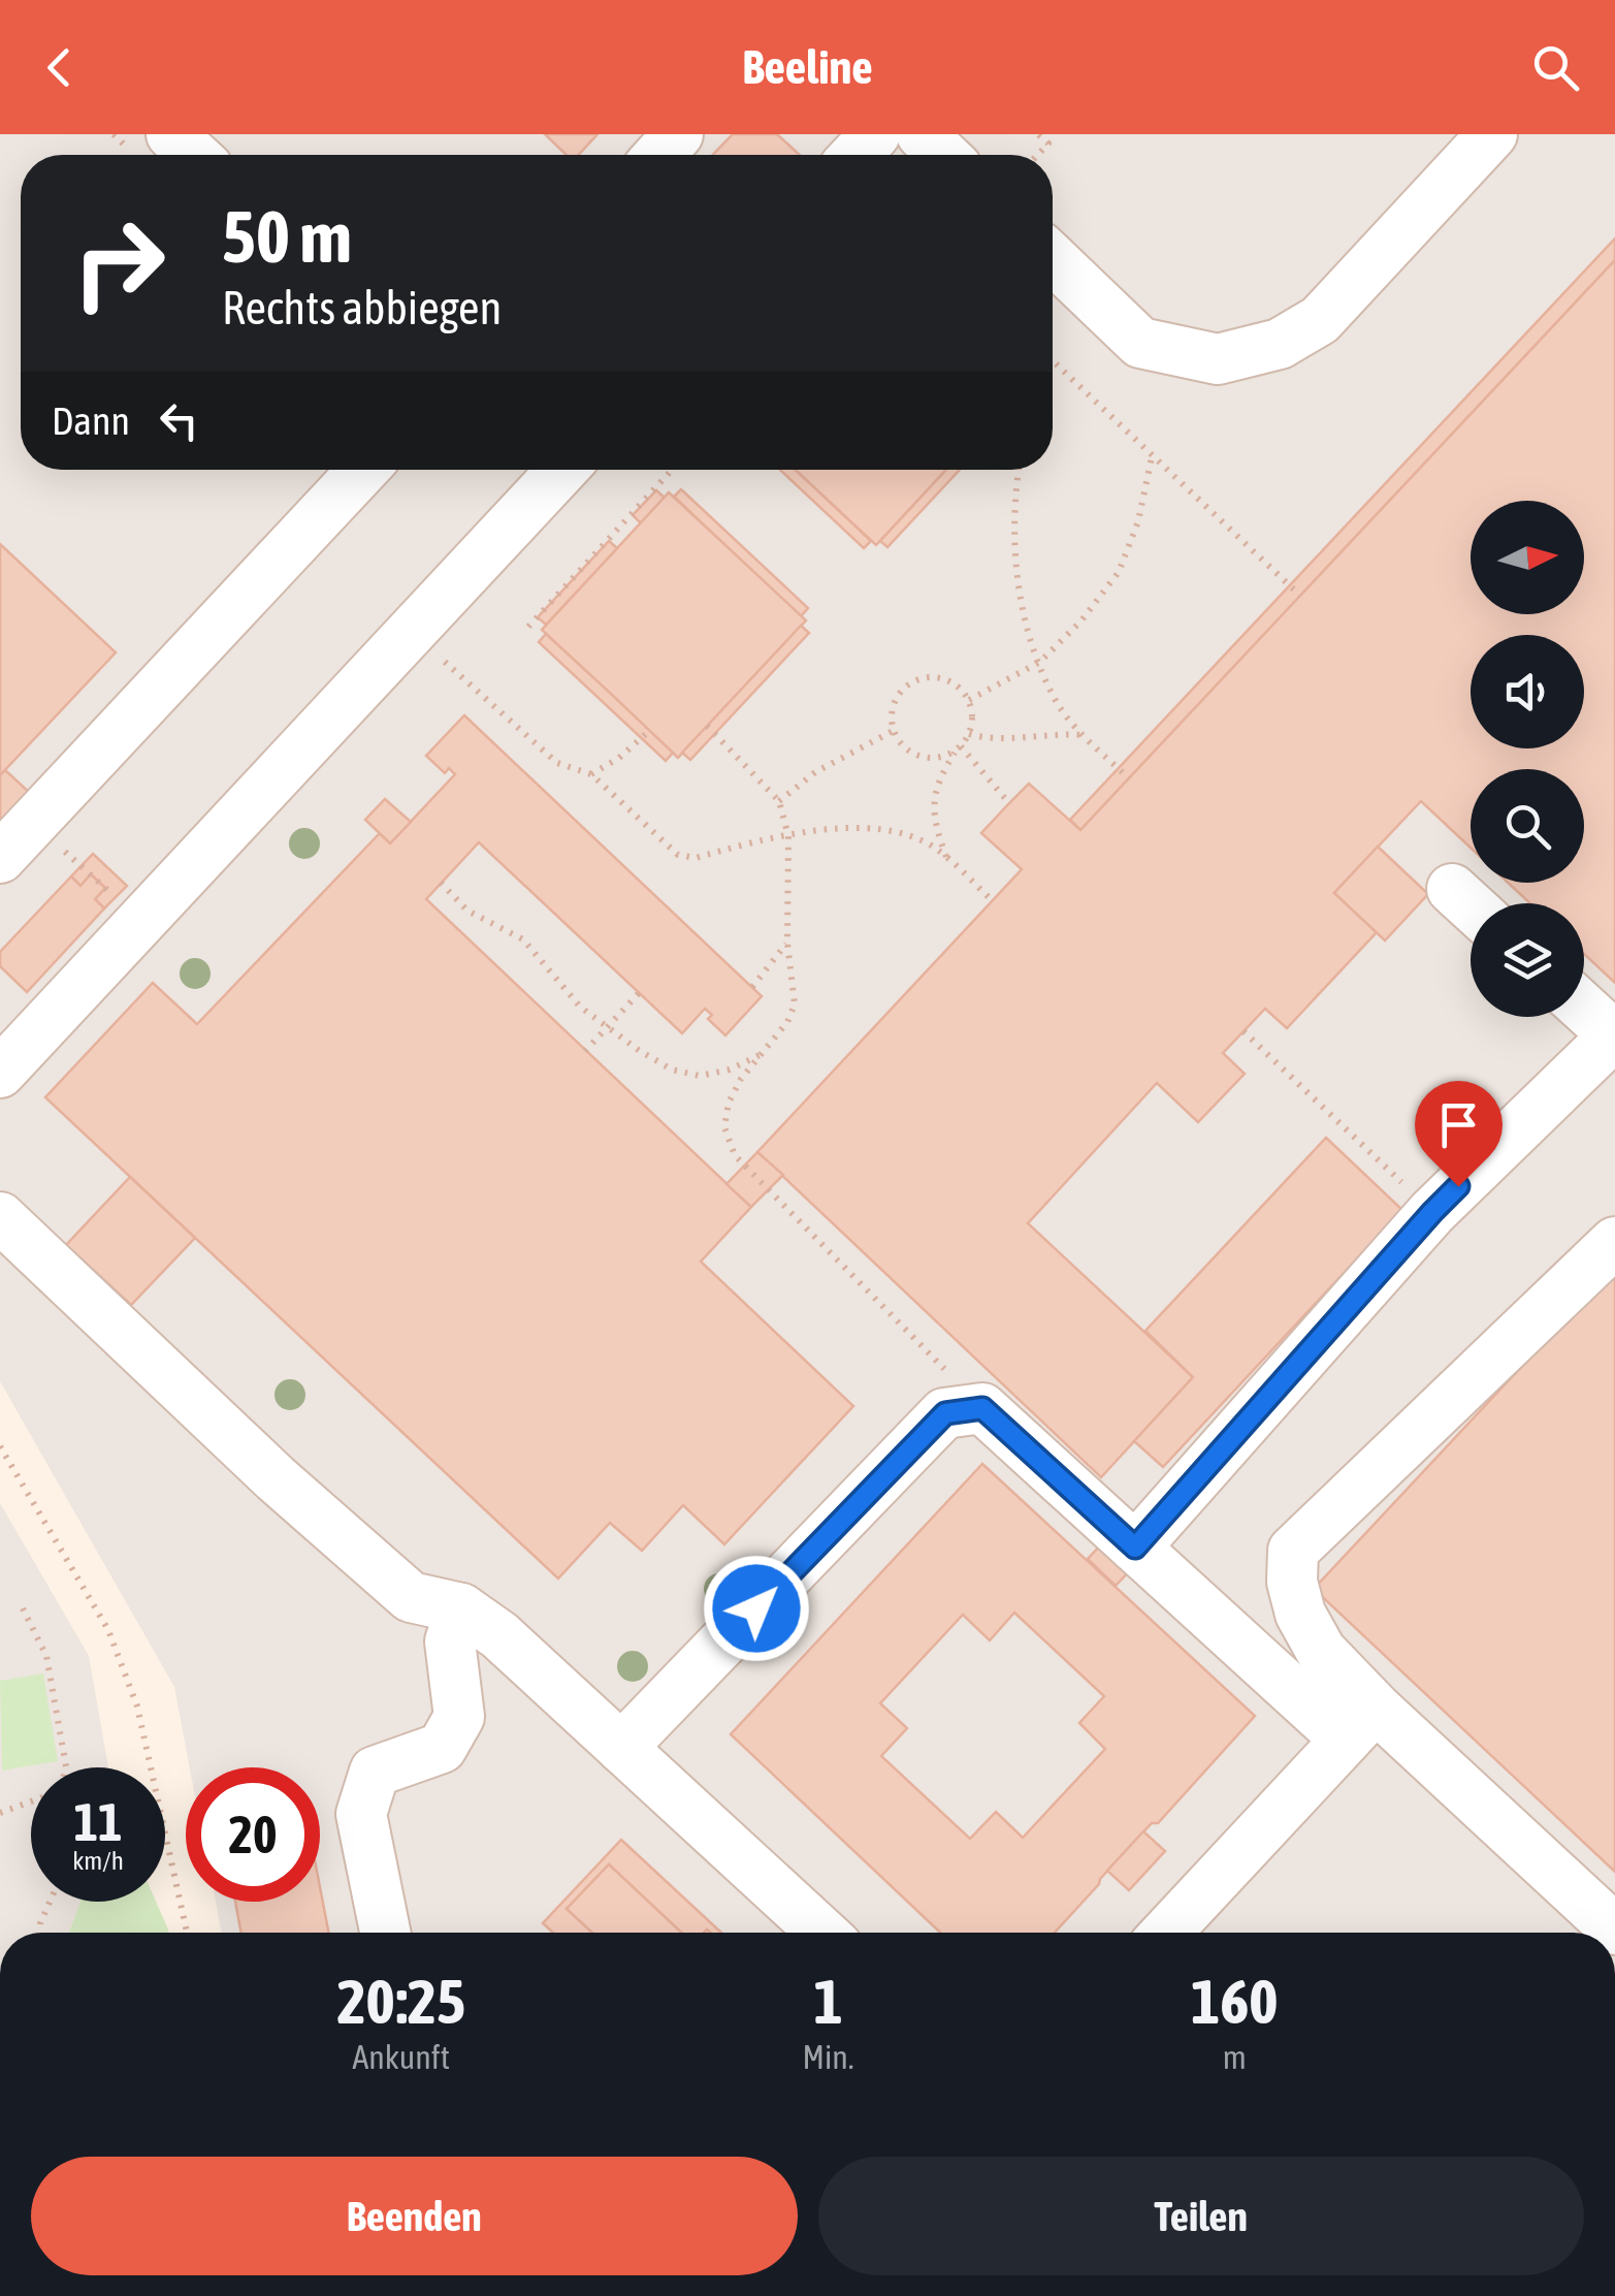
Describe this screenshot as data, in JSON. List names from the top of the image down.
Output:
{
  "north": "right",
  "page": {
    "header": "Beeline",
    "turn": ["50 m", "Rechts abbiegen"],
    "then": "Dann",
    "speed": "11 km/h",
    "limit": "20",
    "eta": [
      "20:25",
      "Ankunft",
      "1",
      "Min.",
      "160",
      "m"
    ],
    "buttons": ["Beenden", "Teilen"]
  }
}
